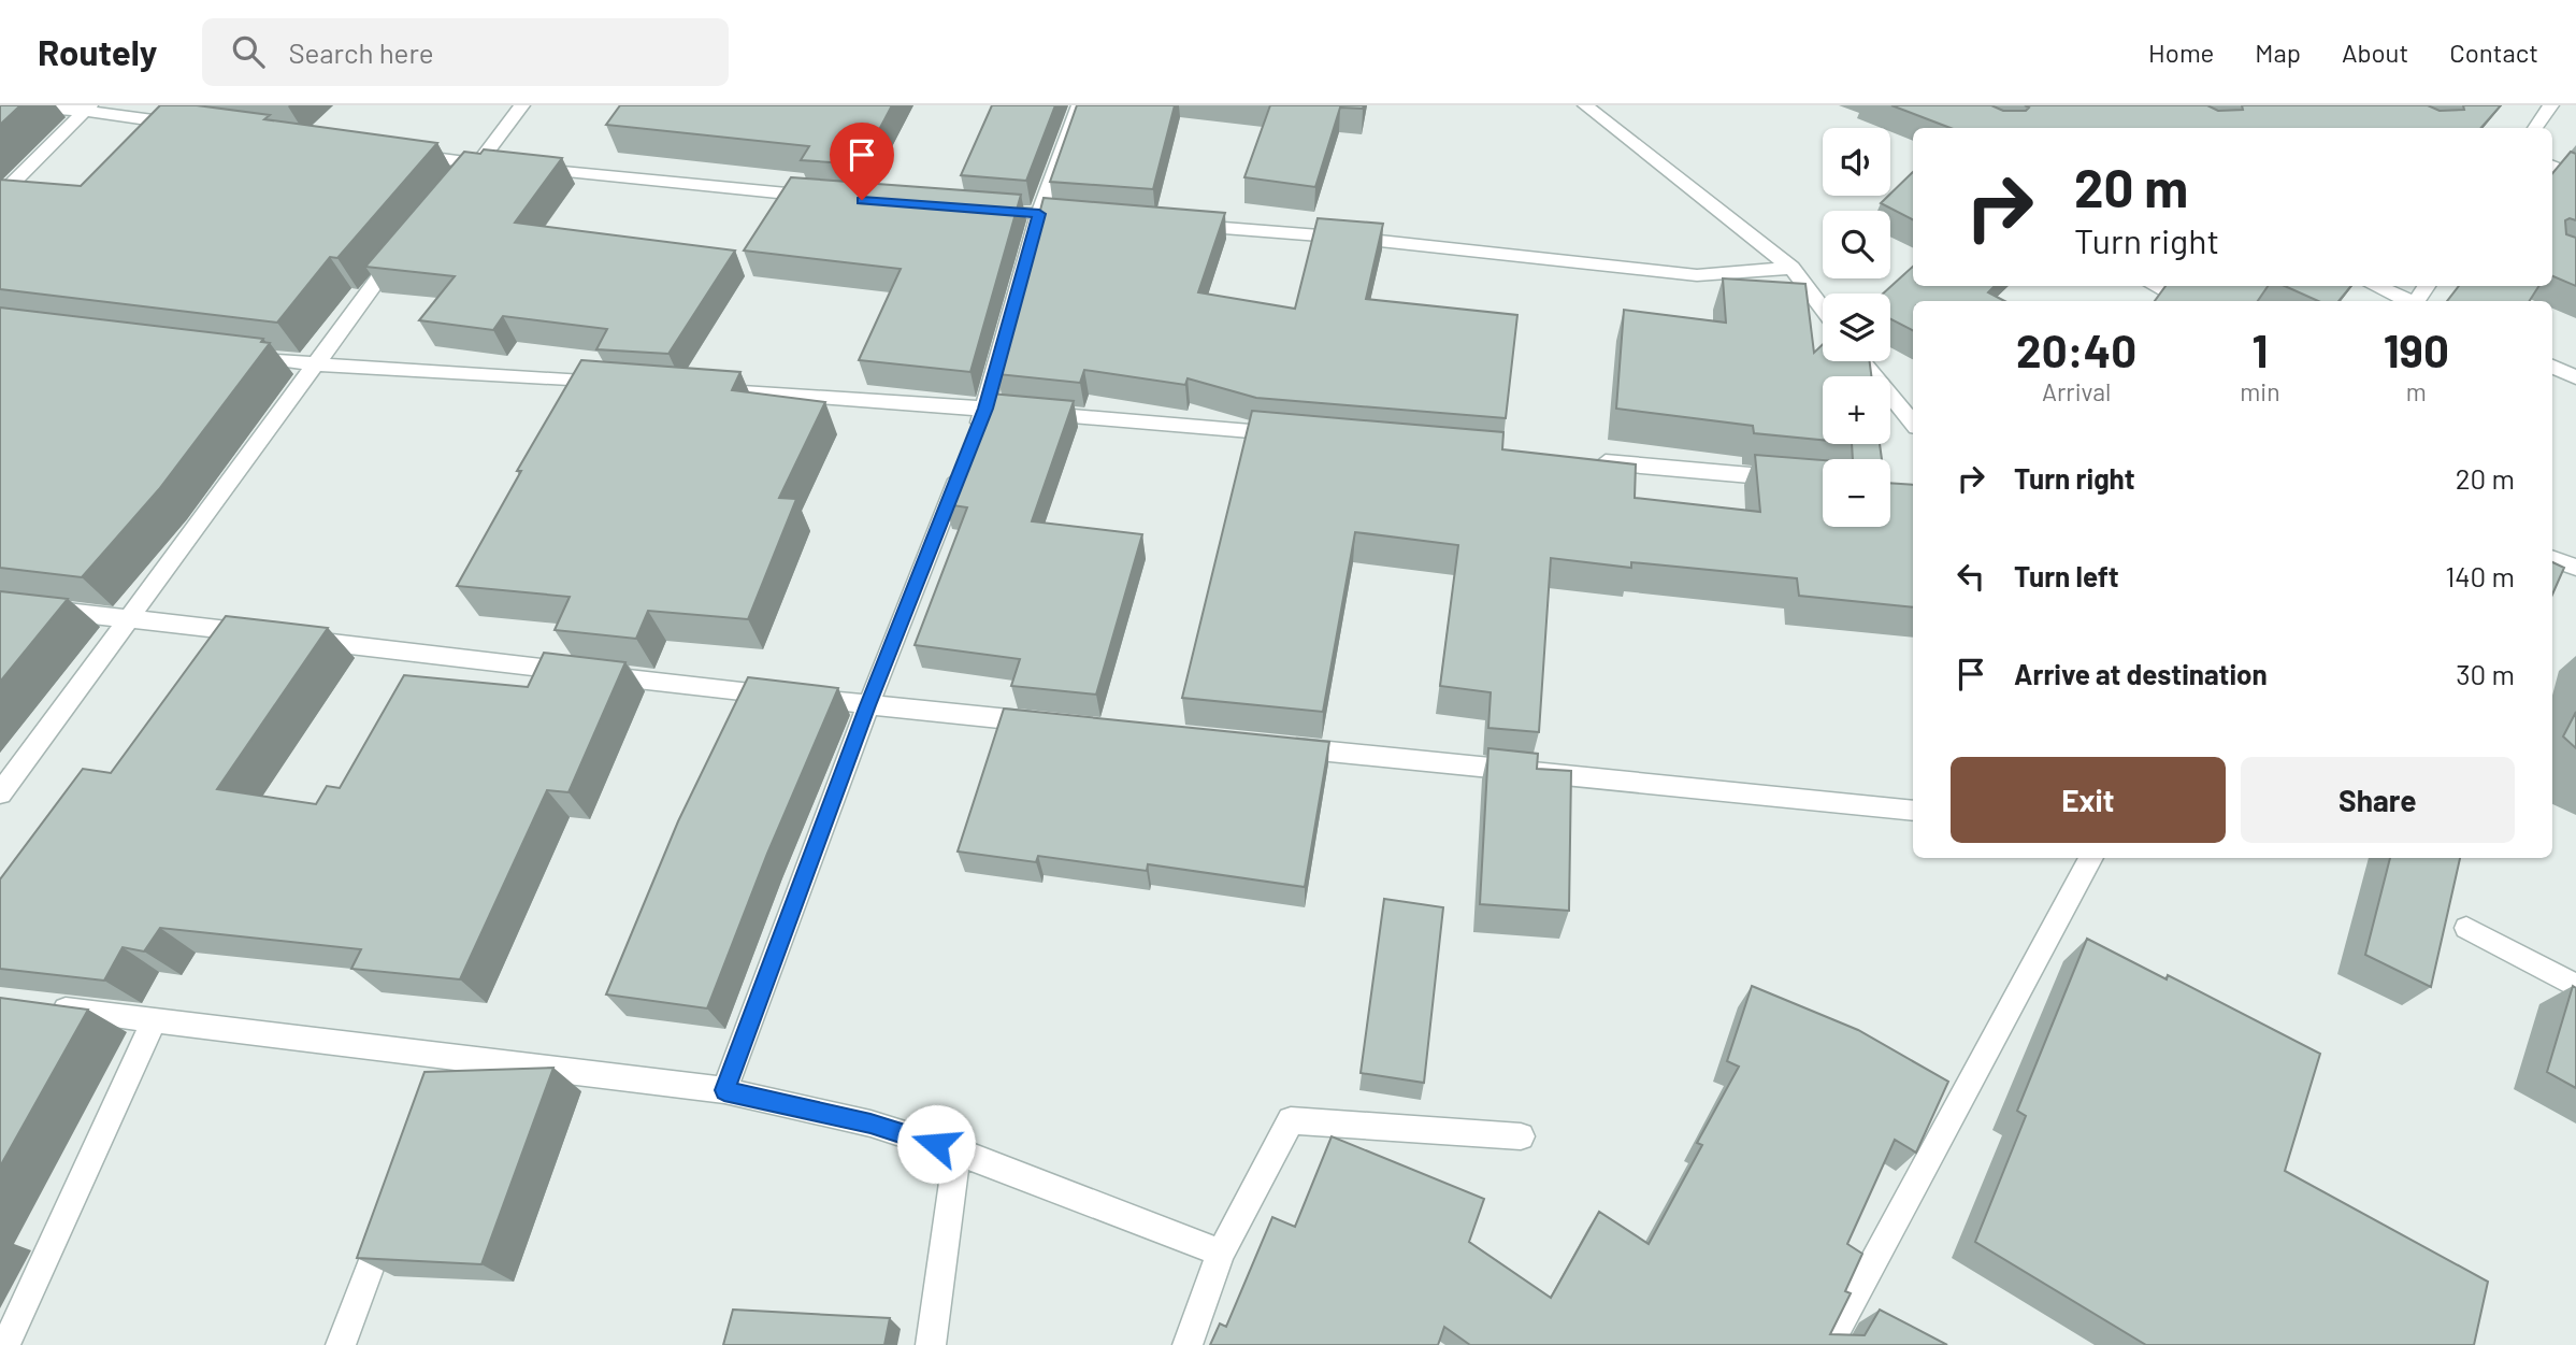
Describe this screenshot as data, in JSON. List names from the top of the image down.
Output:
{
  "page": {
    "header": "Routely",
    "search": "Search here",
    "nav": [
      "Home",
      "Map",
      "About",
      "Contact"
    ],
    "map_buttons": ["+", "−"],
    "turn": ["20 m", "Turn right"],
    "eta": [
      "20:40",
      "Arrival",
      "1",
      "min",
      "190",
      "m"
    ],
    "list": [
      {
        "name": "Turn right",
        "value": "20 m"
      },
      {
        "name": "Turn left",
        "value": "140 m"
      },
      {
        "name": "Arrive at destination",
        "value": "30 m"
      }
    ],
    "buttons": ["Exit", "Share"]
  }
}
